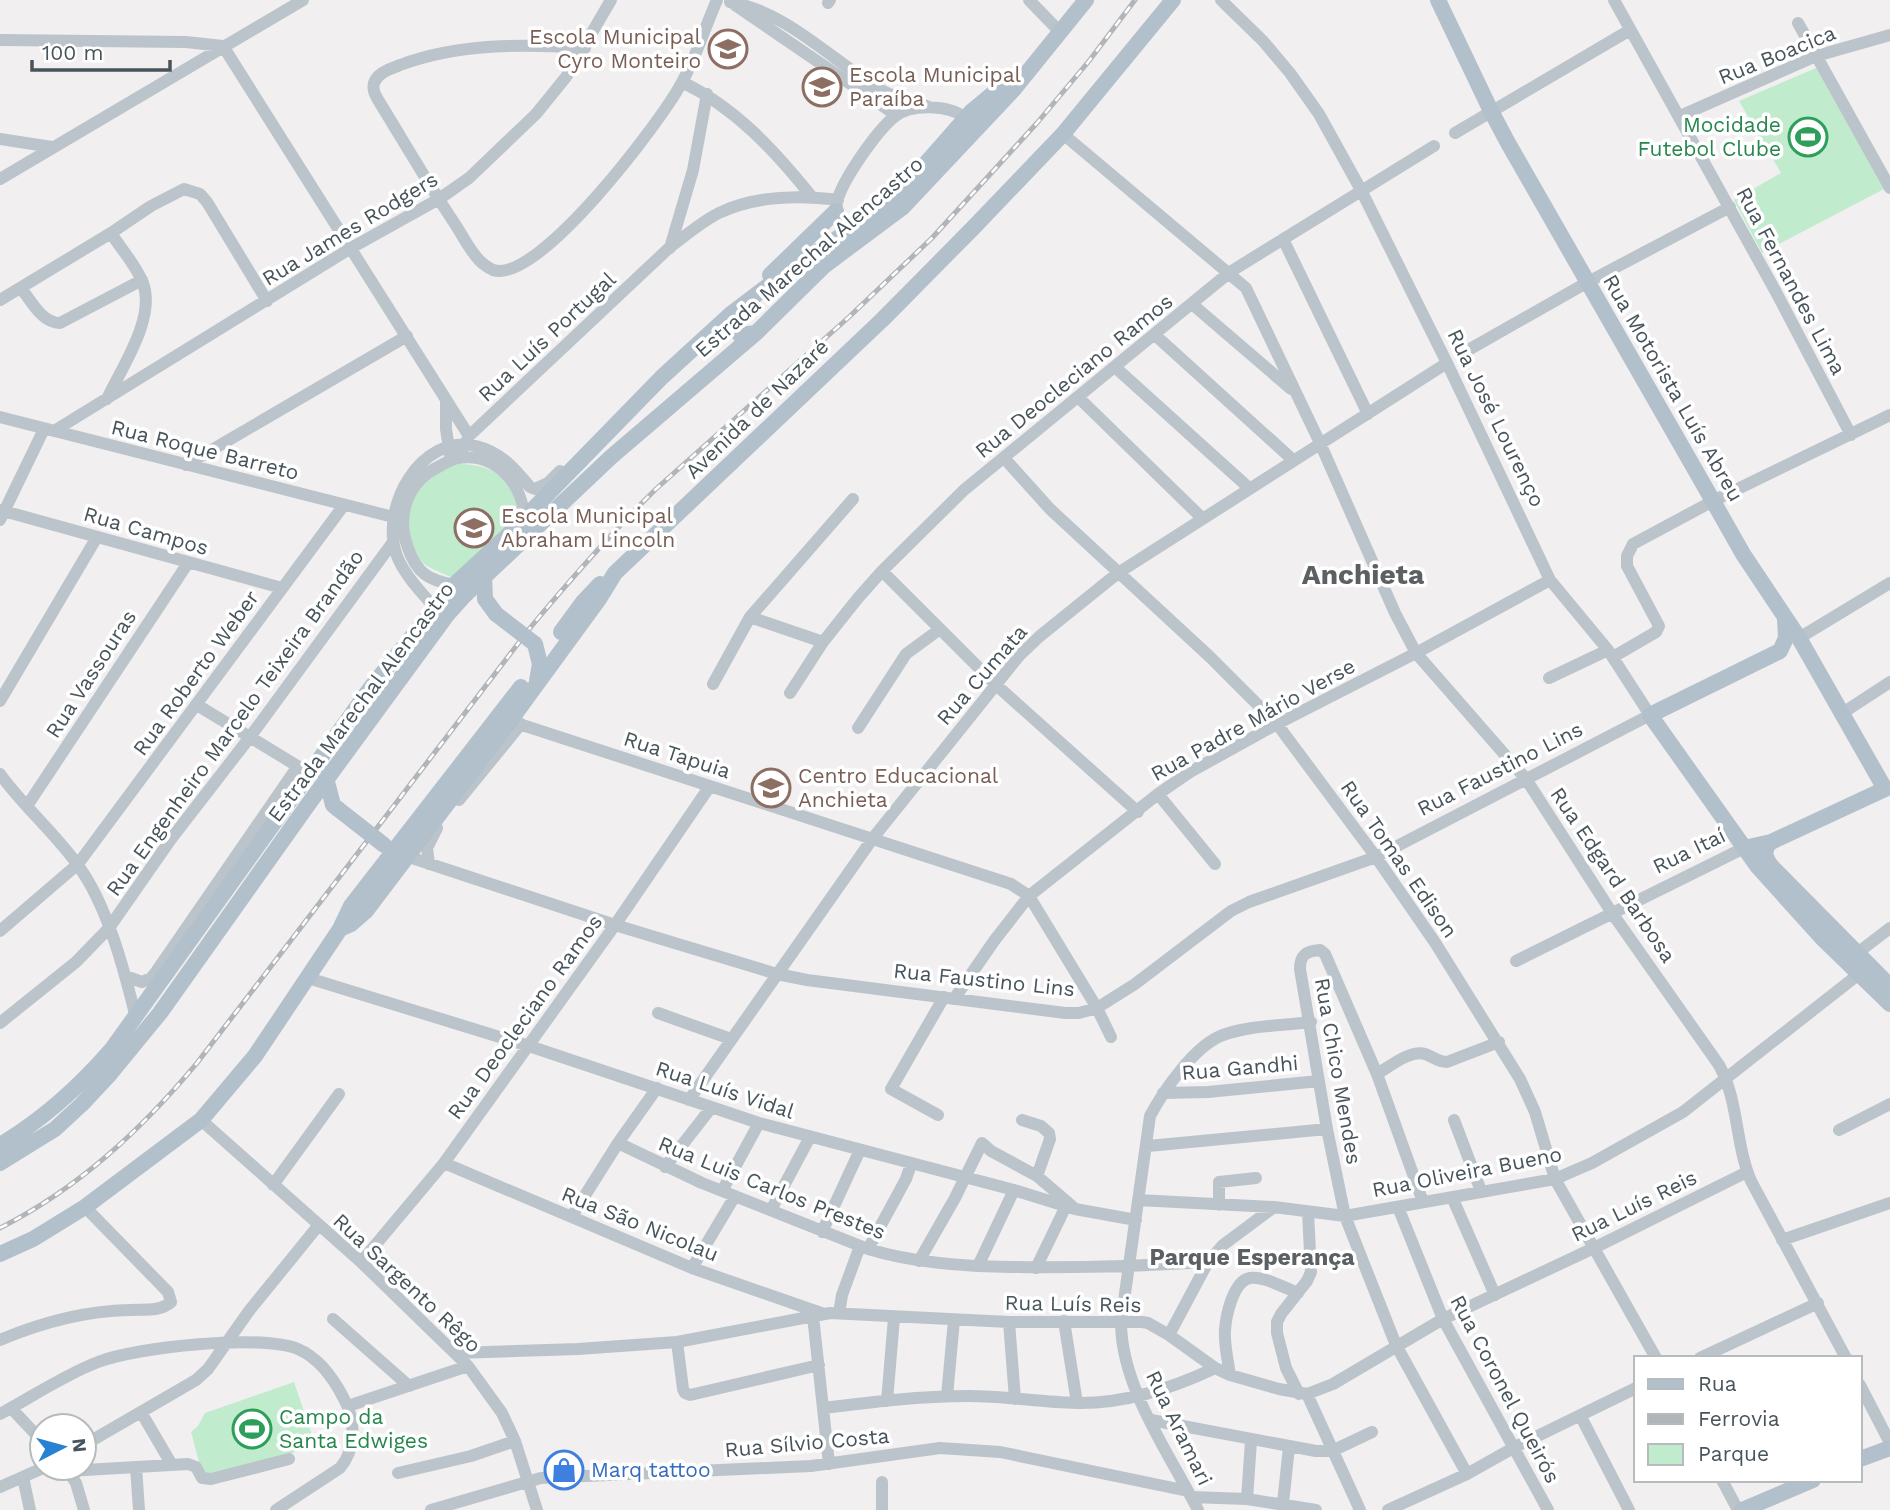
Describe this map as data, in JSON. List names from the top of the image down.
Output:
{
  "streets": {
    "main road": [
      "Estrada Marechal Alencastro",
      "Rua Motorista Luís Abreu",
      "Avenida de Nazaré",
      "Rua José Lourenço",
      "Rua Faustino Lins",
      "Rua Itaí"
    ],
    "street": [
      "Rua Boacica",
      "Rua James Rodgers",
      "Rua Fernandes Lima",
      "Rua Luís Portugal",
      "Rua Deocleciano Ramos",
      "Rua Roque Barreto",
      "Rua Campos",
      "Rua Roberto Weber",
      "Rua Vassouras",
      "Rua Cumata",
      "Rua Padre Mário Verse",
      "Rua Engenheiro Marcelo Teixeira Brandão",
      "Rua Tapuia",
      "Rua Tomas Edison",
      "Rua Edgard Barbosa",
      "Rua Gandhi",
      "Rua Chico Mendes",
      "Rua Luís Vidal",
      "Rua Oliveira Bueno",
      "Rua Luis Carlos Prestes",
      "Rua Luís Reis",
      "Rua São Nicolau",
      "Rua Sargento Rêgo",
      "Rua Coronel Queirós",
      "Rua Aramari",
      "Rua Sílvio Costa"
    ]
  },
  "crossings": [
    ["Rua Boacica", "Rua Fernandes Lima"],
    ["Rua James Rodgers", "Rua Roque Barreto"],
    ["Estrada Marechal Alencastro", "Rua Luís Portugal"],
    ["Estrada Marechal Alencastro", "Rua Roque Barreto"],
    ["Rua Luís Portugal", "Rua Roque Barreto"],
    ["Rua Deocleciano Ramos", "Rua José Lourenço"],
    ["Rua Deocleciano Ramos", "Rua Tapuia"],
    ["Rua Deocleciano Ramos", "Rua Faustino Lins"],
    ["Rua Deocleciano Ramos", "Rua Tomas Edison"],
    ["Rua Deocleciano Ramos", "Rua Edgard Barbosa"],
    ["Rua Deocleciano Ramos", "Rua Luís Vidal"],
    ["Rua Deocleciano Ramos", "Rua São Nicolau"],
    ["Rua Deocleciano Ramos", "Rua Sargento Rêgo"],
    ["Rua Motorista Luís Abreu", "Rua Itaí"],
    ["Avenida de Nazaré", "Rua Tapuia"],
    ["Avenida de Nazaré", "Rua Faustino Lins"],
    ["Avenida de Nazaré", "Rua Edgard Barbosa"],
    ["Rua José Lourenço", "Rua Cumata"],
    ["Rua José Lourenço", "Rua Padre Mário Verse"],
    ["Rua José Lourenço", "Rua Faustino Lins"],
    ["Rua José Lourenço", "Rua Itaí"],
    ["Rua José Lourenço", "Rua Oliveira Bueno"],
    ["Rua Roque Barreto", "Rua Roberto Weber"],
    ["Rua Campos", "Rua Roberto Weber"],
    ["Rua Campos", "Rua Vassouras"],
    ["Rua Cumata", "Rua Tapuia"],
    ["Rua Cumata", "Rua Faustino Lins"],
    ["Rua Cumata", "Rua Tomas Edison"],
    ["Rua Cumata", "Rua Edgard Barbosa"],
    ["Rua Cumata", "Rua Luís Vidal"],
    ["Rua Padre Mário Verse", "Rua Tapuia"],
    ["Rua Padre Mário Verse", "Rua Faustino Lins"],
    ["Rua Padre Mário Verse", "Rua Tomas Edison"],
    ["Rua Padre Mário Verse", "Rua Edgard Barbosa"],
    ["Rua Faustino Lins", "Rua Tomas Edison"],
    ["Rua Faustino Lins", "Rua Edgard Barbosa"],
    ["Rua Itaí", "Rua Edgard Barbosa"],
    ["Rua Tomas Edison", "Rua Oliveira Bueno"],
    ["Rua Tomas Edison", "Rua Luís Reis"],
    ["Rua Edgard Barbosa", "Rua Oliveira Bueno"],
    ["Rua Edgard Barbosa", "Rua Luís Reis"],
    ["Rua Gandhi", "Rua Chico Mendes"],
    ["Rua Gandhi", "Rua Aramari"],
    ["Rua Chico Mendes", "Rua Oliveira Bueno"],
    ["Rua Chico Mendes", "Rua Luís Reis"],
    ["Rua Chico Mendes", "Rua Aramari"],
    ["Rua Luís Vidal", "Rua Aramari"],
    ["Rua Oliveira Bueno", "Rua Coronel Queirós"],
    ["Rua Oliveira Bueno", "Rua Aramari"],
    ["Rua Luis Carlos Prestes", "Rua Aramari"],
    ["Rua Luís Reis", "Rua São Nicolau"],
    ["Rua Luís Reis", "Rua Sargento Rêgo"],
    ["Rua Luís Reis", "Rua Coronel Queirós"],
    ["Rua Luís Reis", "Rua Aramari"],
    ["Rua Sargento Rêgo", "Rua Sílvio Costa"],
    ["Rua Aramari", "Rua Sílvio Costa"]
  ],
  "districts": ["Anchieta", "Parque Esperança"],
  "places": {
    "school or university": [
      "Escola Municipal Cyro Monteiro",
      "Escola Municipal Paraíba",
      "Escola Municipal Abraham Lincoln",
      "Centro Educacional Anchieta"
    ],
    "sports": ["Mocidade Futebol Clube", "Campo da Santa Edwiges"],
    "shop": ["Marq tattoo"]
  },
  "legend": ["Rua", "Ferrovia", "Parque"],
  "scale_bar": "100 m",
  "north": "right"
}
